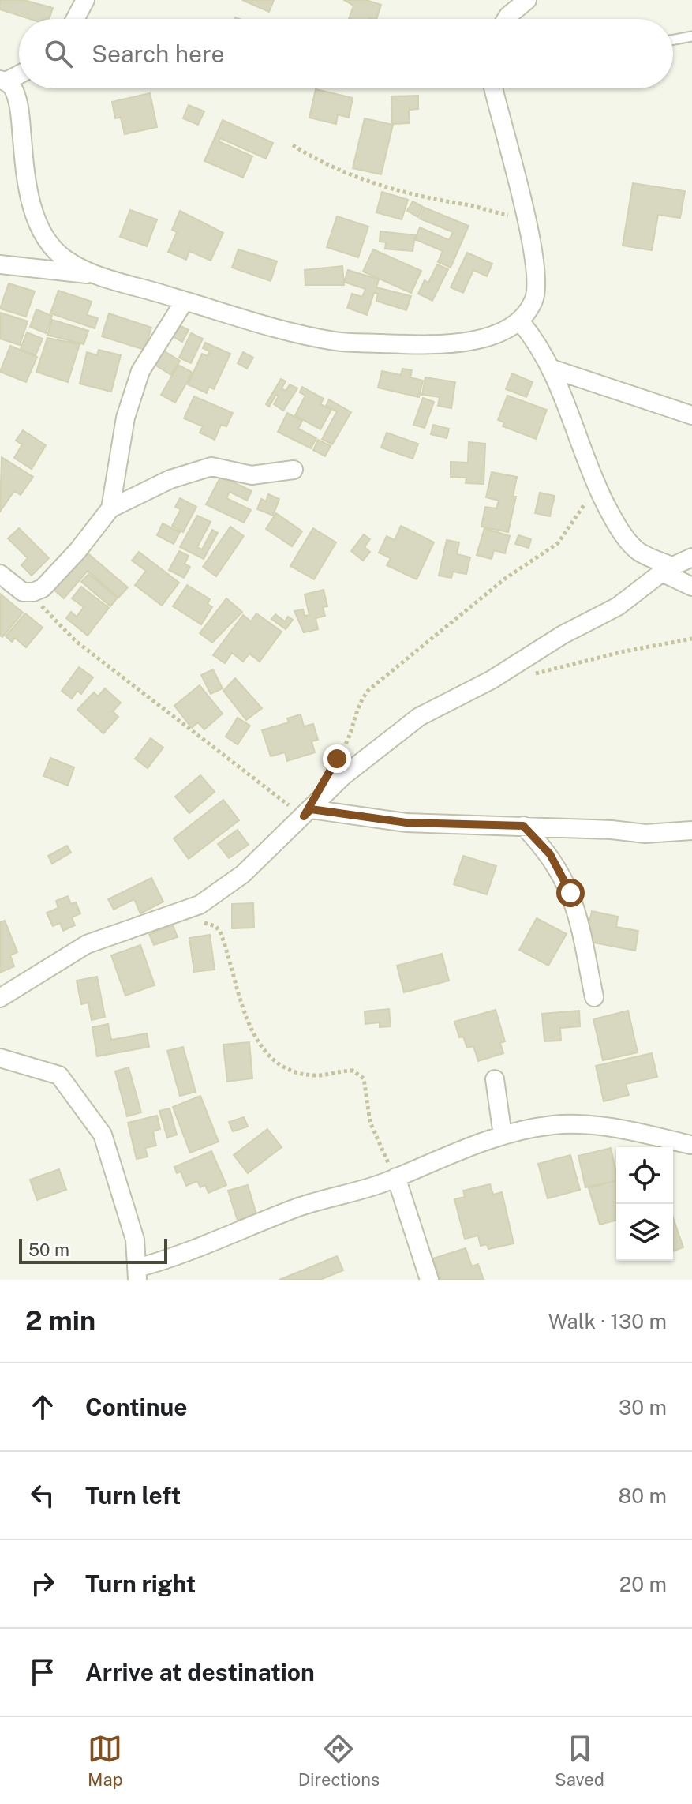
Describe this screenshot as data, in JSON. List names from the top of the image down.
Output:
{
  "scale_bar": "50 m",
  "page": {
    "search": "Search here",
    "scale": "50 m",
    "heading": ["2 min", "Walk · 130 m"],
    "list": [
      ["Continue", "30 m"],
      ["Turn left", "80 m"],
      ["Turn right", "20 m"],
      "Arrive at destination"
    ],
    "nav": ["Map", "Directions", "Saved"]
  }
}
